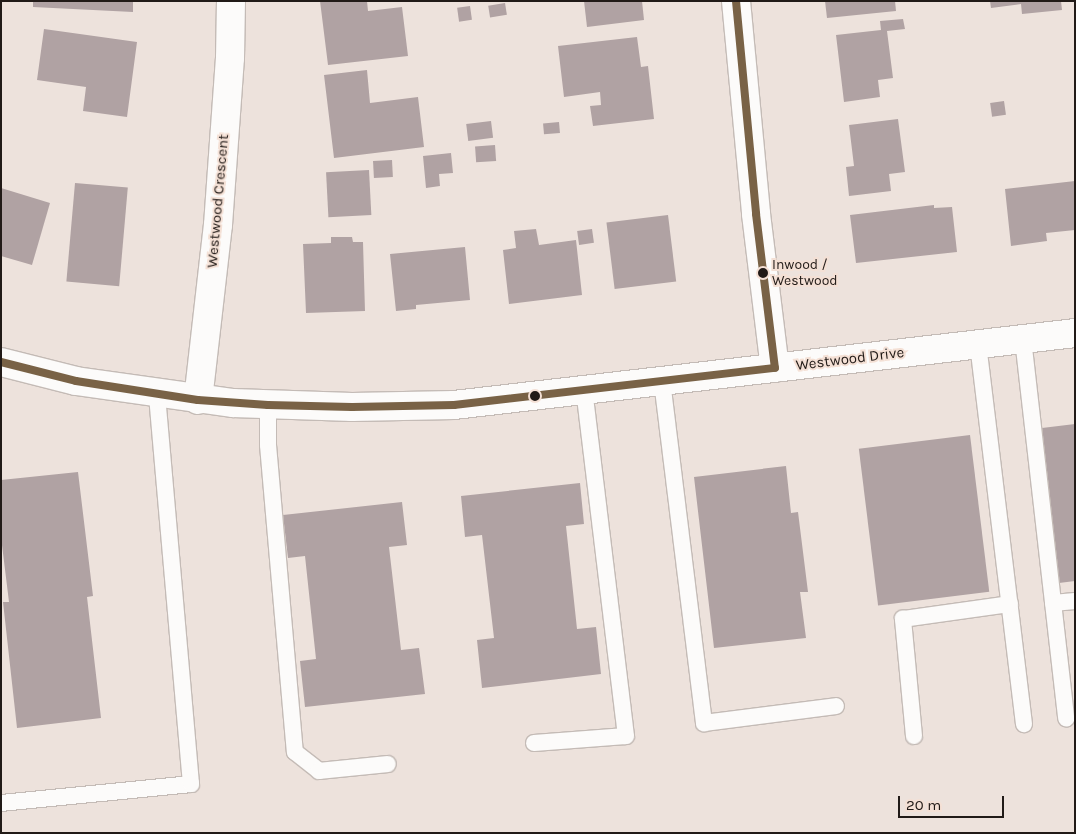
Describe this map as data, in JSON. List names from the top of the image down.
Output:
{
  "streets": {
    "street": ["Westwood Crescent", "Westwood Drive"]
  },
  "crossings": [
    ["Westwood Crescent", "Westwood Drive"]
  ],
  "places": ["Inwood / Westwood"],
  "scale_bar": "20 m"
}
